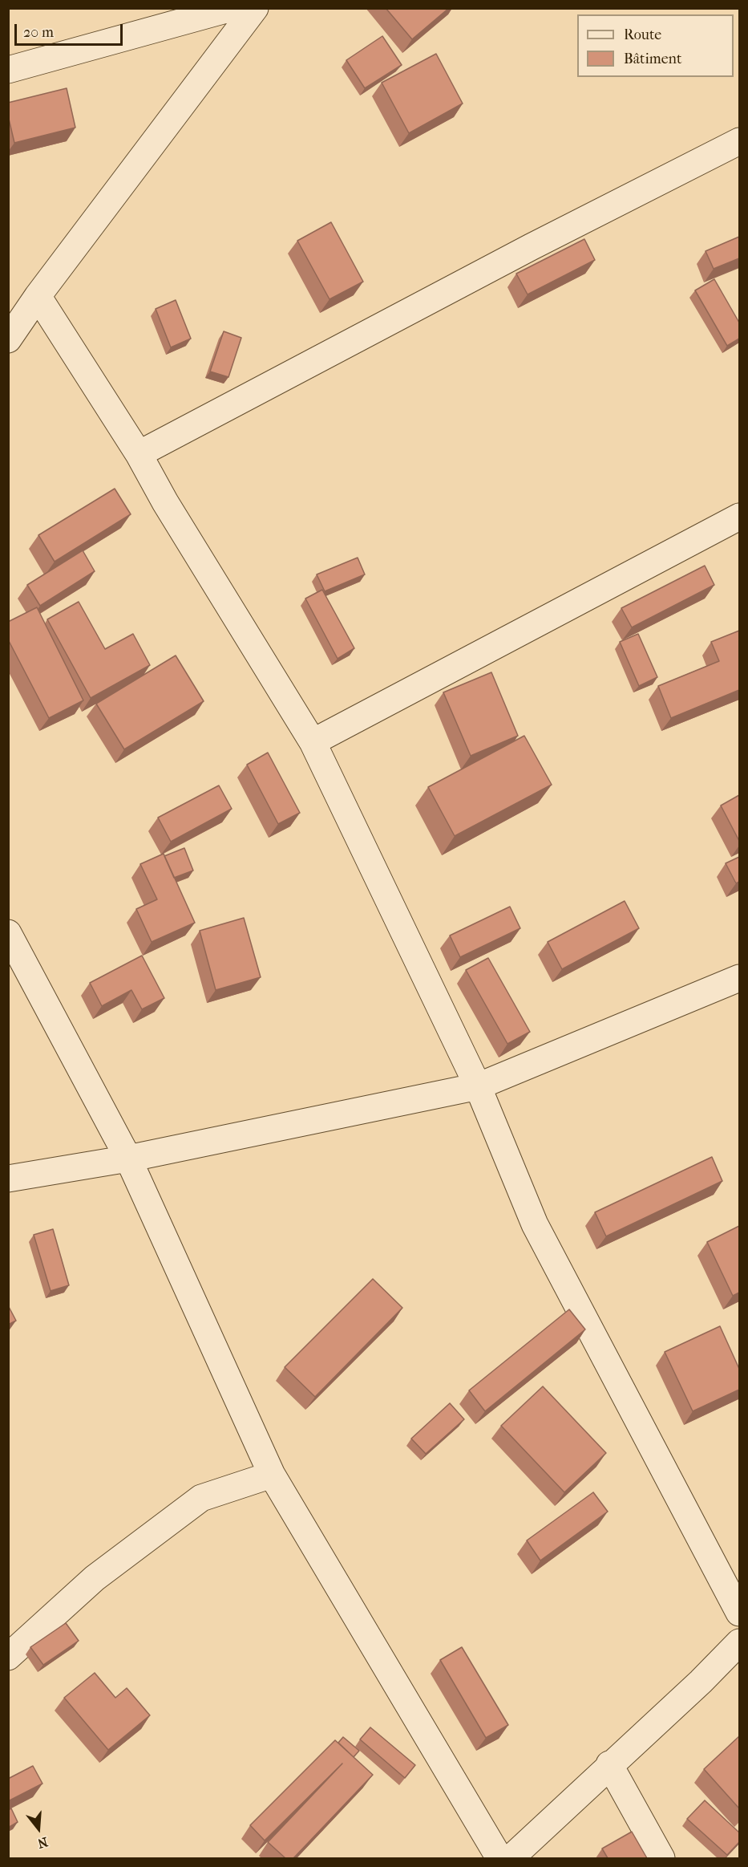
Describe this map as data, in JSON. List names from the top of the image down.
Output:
{
  "legend": ["Route", "Bâtiment"],
  "scale_bar": "20 m",
  "north": "bottom"
}
